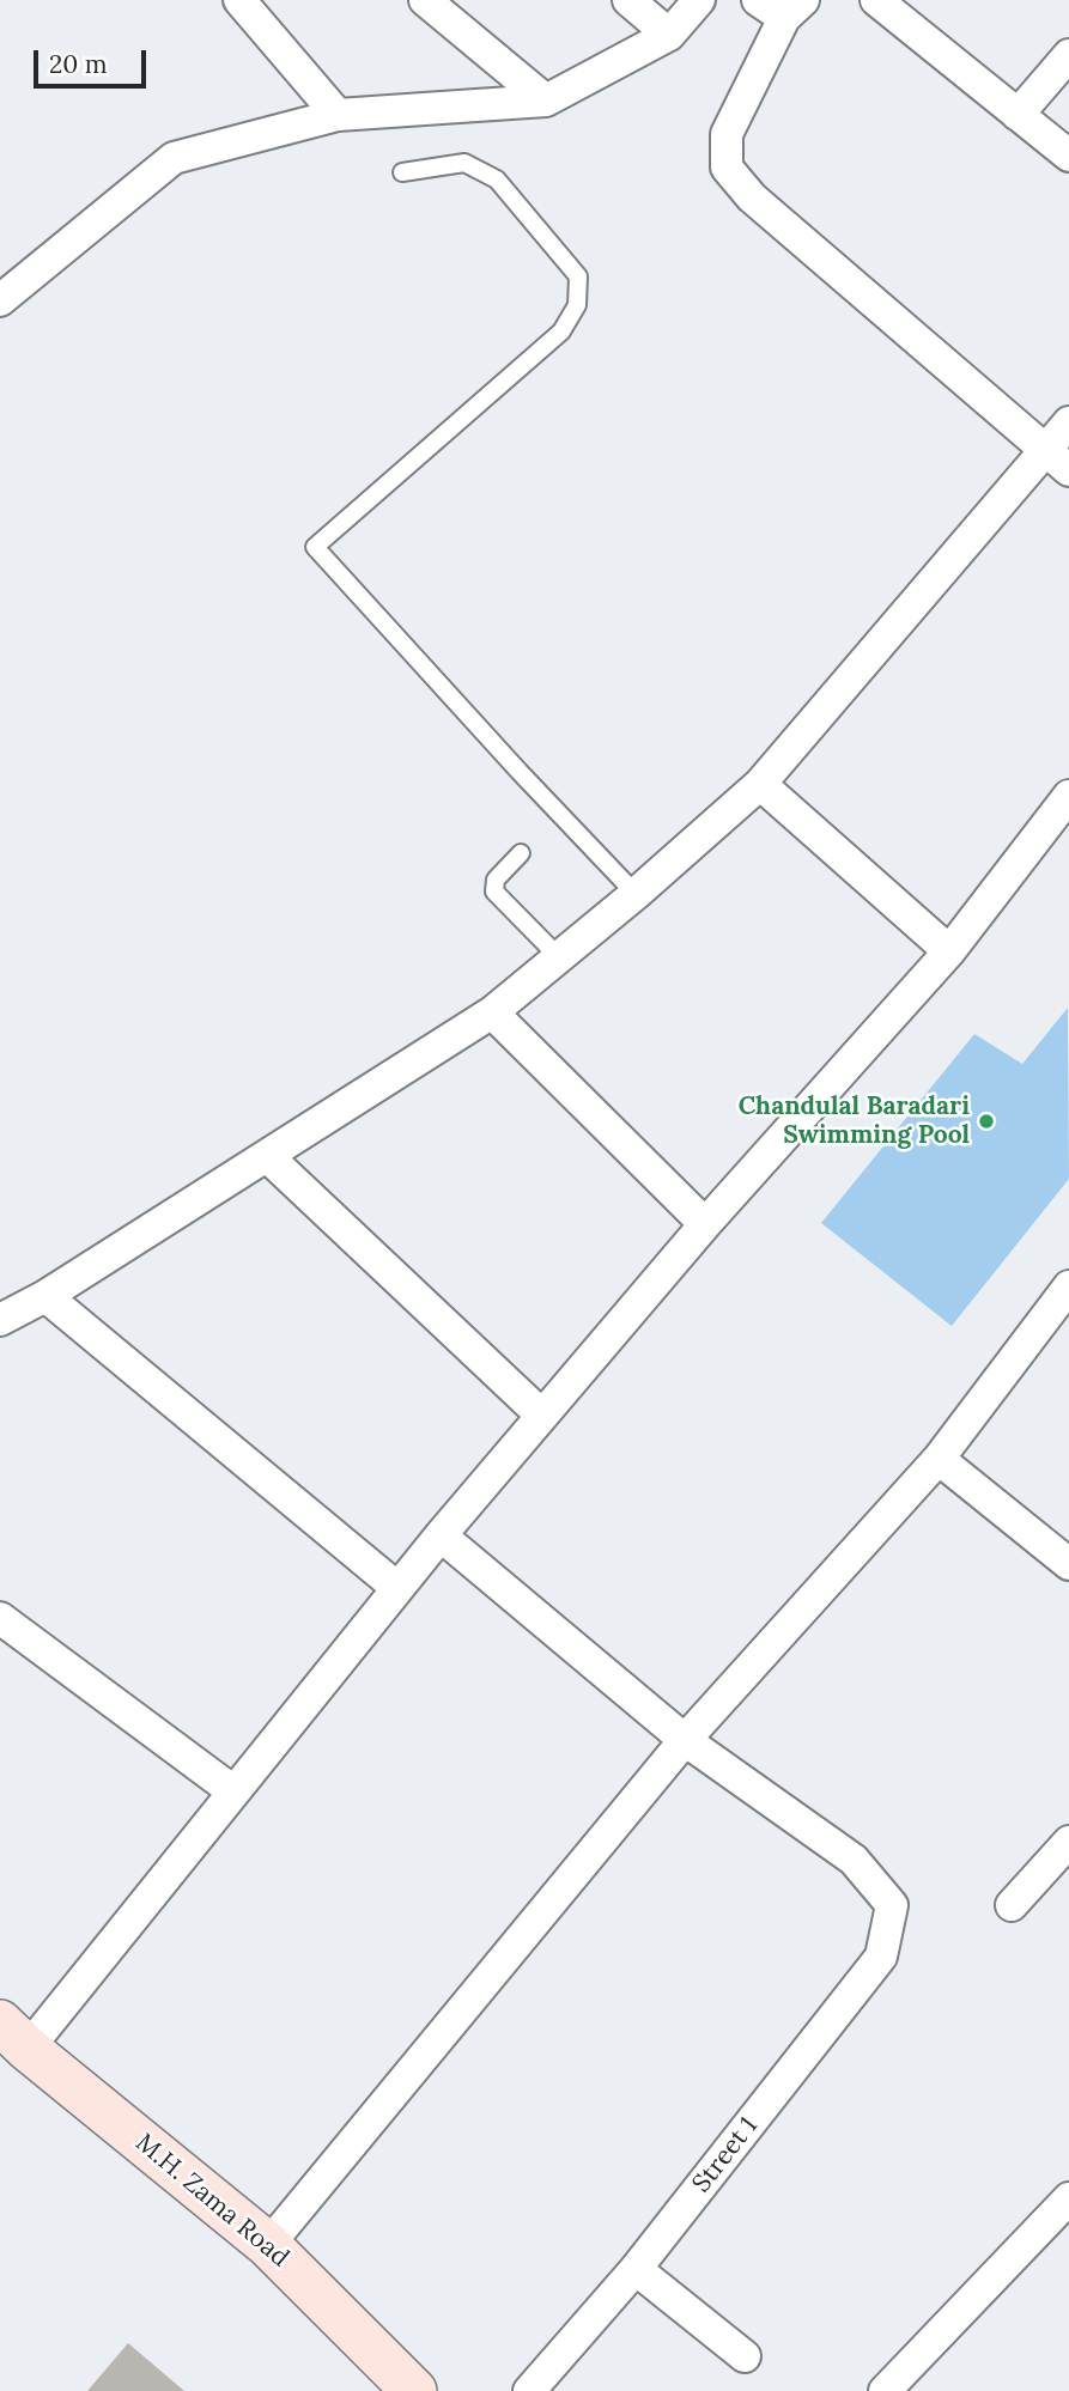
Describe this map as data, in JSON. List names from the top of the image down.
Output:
{
  "streets": {
    "main road": ["M.H. Zama Road"],
    "street": ["Street 1"]
  },
  "places": ["Chandulal Baradari Swimming Pool"],
  "scale_bar": "20 m"
}
